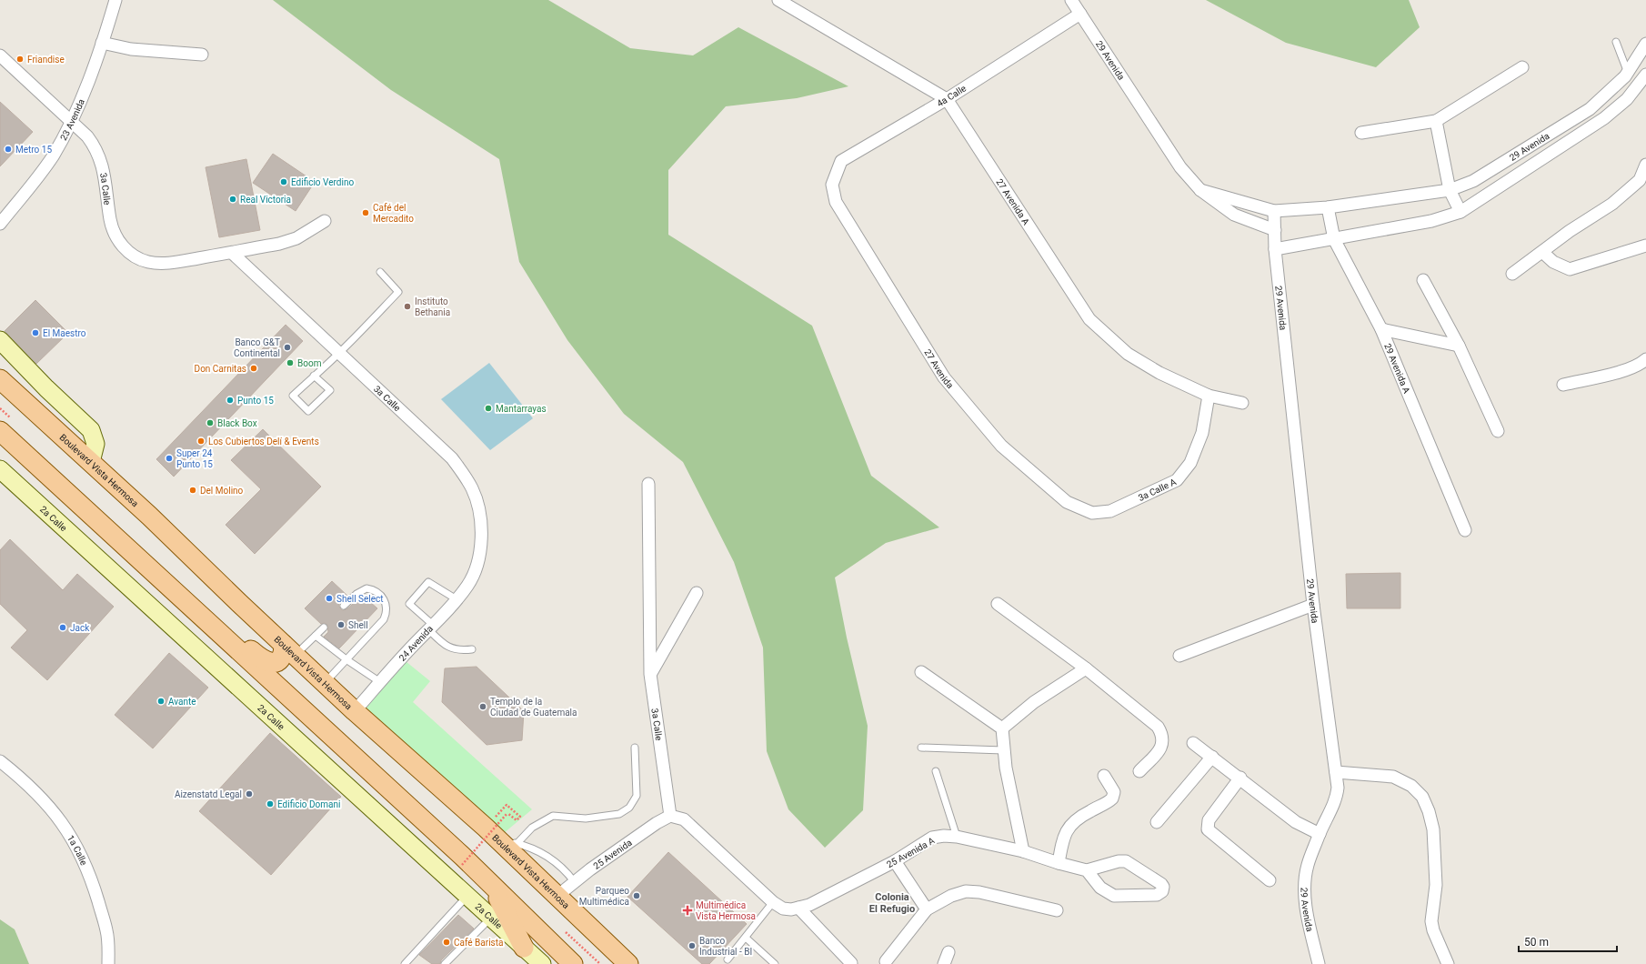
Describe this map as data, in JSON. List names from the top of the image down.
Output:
{
  "streets": {
    "main road": ["Boulevard Vista Hermosa"],
    "street": [
      "29 Avenida",
      "4a Calle",
      "23 Avenida",
      "3a Calle",
      "27 Avenida A",
      "29 Avenida A",
      "27 Avenida",
      "3a Calle A",
      "2a Calle",
      "24 Avenida",
      "1a Calle",
      "25 Avenida A",
      "25 Avenida"
    ]
  },
  "crossings": [
    ["29 Avenida", "4a Calle"],
    ["29 Avenida", "29 Avenida A"],
    ["4a Calle", "27 Avenida A"],
    ["4a Calle", "27 Avenida"],
    ["23 Avenida", "3a Calle"],
    ["3a Calle", "24 Avenida"],
    ["3a Calle", "25 Avenida"],
    ["27 Avenida A", "3a Calle A"],
    ["27 Avenida", "3a Calle A"],
    ["Boulevard Vista Hermosa", "24 Avenida"],
    ["Boulevard Vista Hermosa", "25 Avenida"]
  ],
  "districts": ["Colonia El Refugio"],
  "places": {
    "other": [
      "Friandise",
      "Metro 15",
      "Edificio Verdino",
      "Real Victoria",
      "Café del Mercadito",
      "Instituto Bethania",
      "El Maestro",
      "Banco G&T Continental",
      "Boom",
      "Don Carnitas",
      "Punto 15",
      "Mantarrayas",
      "Black Box",
      "Los Cubiertos Delí & Events",
      "Super 24 Punto 15",
      "Del Molino",
      "Shell Select",
      "Shell",
      "Jack",
      "Avante",
      "Templo de la Ciudad de Guatemala",
      "Aizenstatd Legal",
      "Edificio Domani",
      "Parqueo Multimédica",
      "Café Barista",
      "Banco Industrial - BI"
    ],
    "health": ["Multimédica Vista Hermosa"]
  },
  "scale_bar": "50 m"
}
